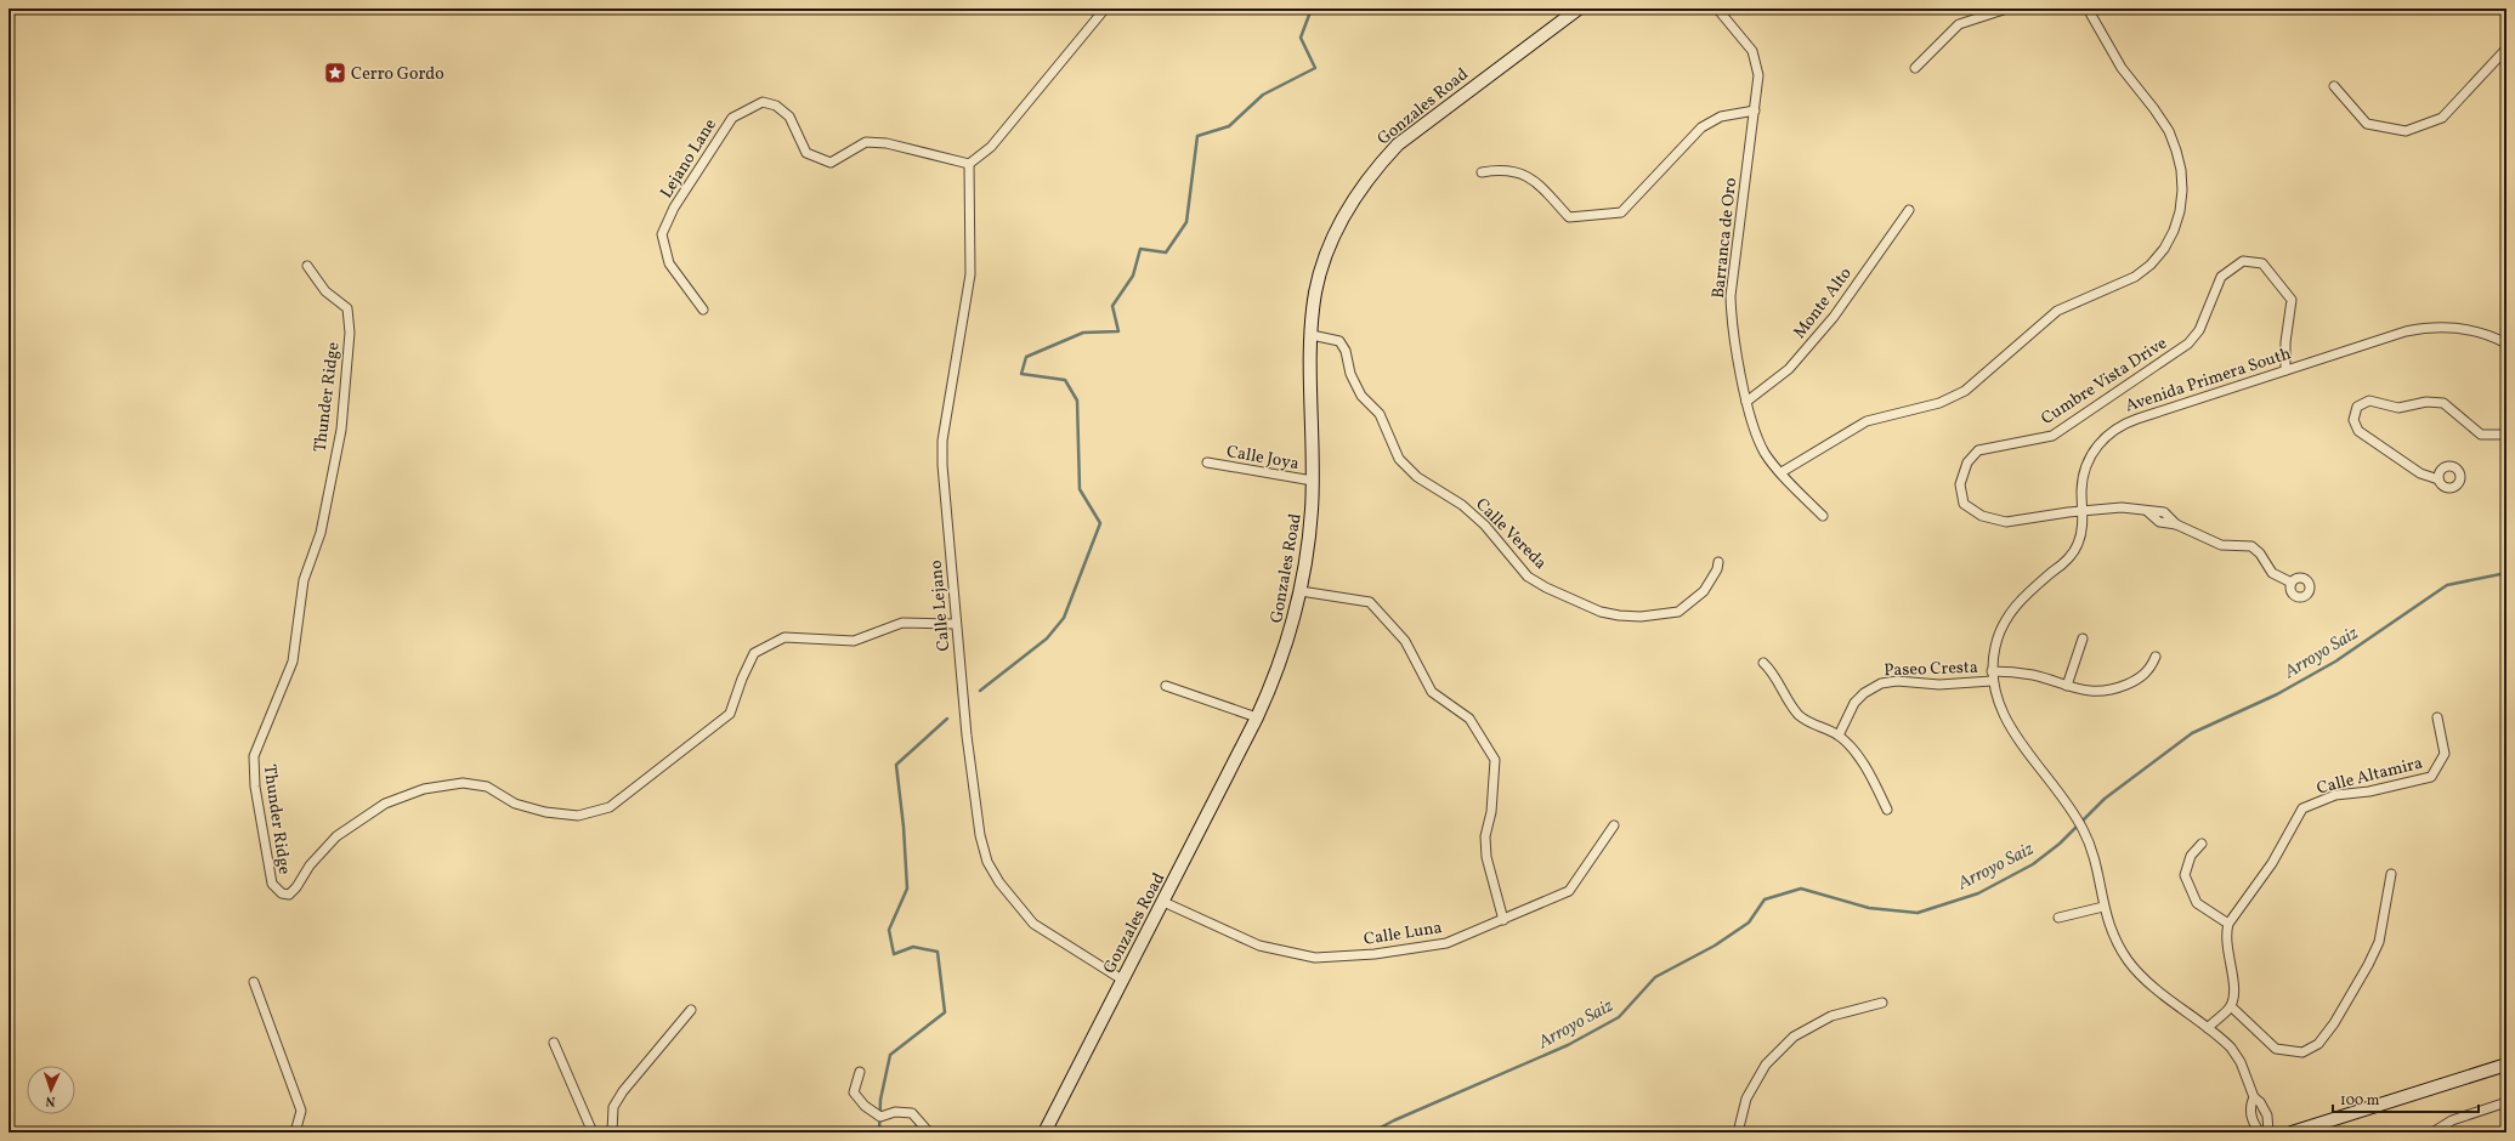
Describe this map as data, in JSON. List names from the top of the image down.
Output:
{
  "streets": {
    "street": [
      "Gonzales Road",
      "Lejano Lane",
      "Barranca de Oro",
      "Monte Alto",
      "Avenida Primera South",
      "Cumbre Vista Drive",
      "Thunder Ridge",
      "Calle Joya",
      "Calle Vereda",
      "Calle Lejano",
      "Paseo Cresta",
      "Calle Altamira",
      "Calle Luna"
    ]
  },
  "crossings": [
    ["Gonzales Road", "Calle Joya"],
    ["Gonzales Road", "Calle Vereda"],
    ["Gonzales Road", "Calle Lejano"],
    ["Gonzales Road", "Calle Luna"],
    ["Lejano Lane", "Calle Lejano"],
    ["Barranca de Oro", "Monte Alto"],
    ["Avenida Primera South", "Cumbre Vista Drive"],
    ["Avenida Primera South", "Paseo Cresta"],
    ["Thunder Ridge", "Calle Lejano"]
  ],
  "water": ["Arroyo Saiz"],
  "places": {
    "place": ["Cerro Gordo"]
  },
  "scale_bar": "100 m",
  "north": "bottom"
}
